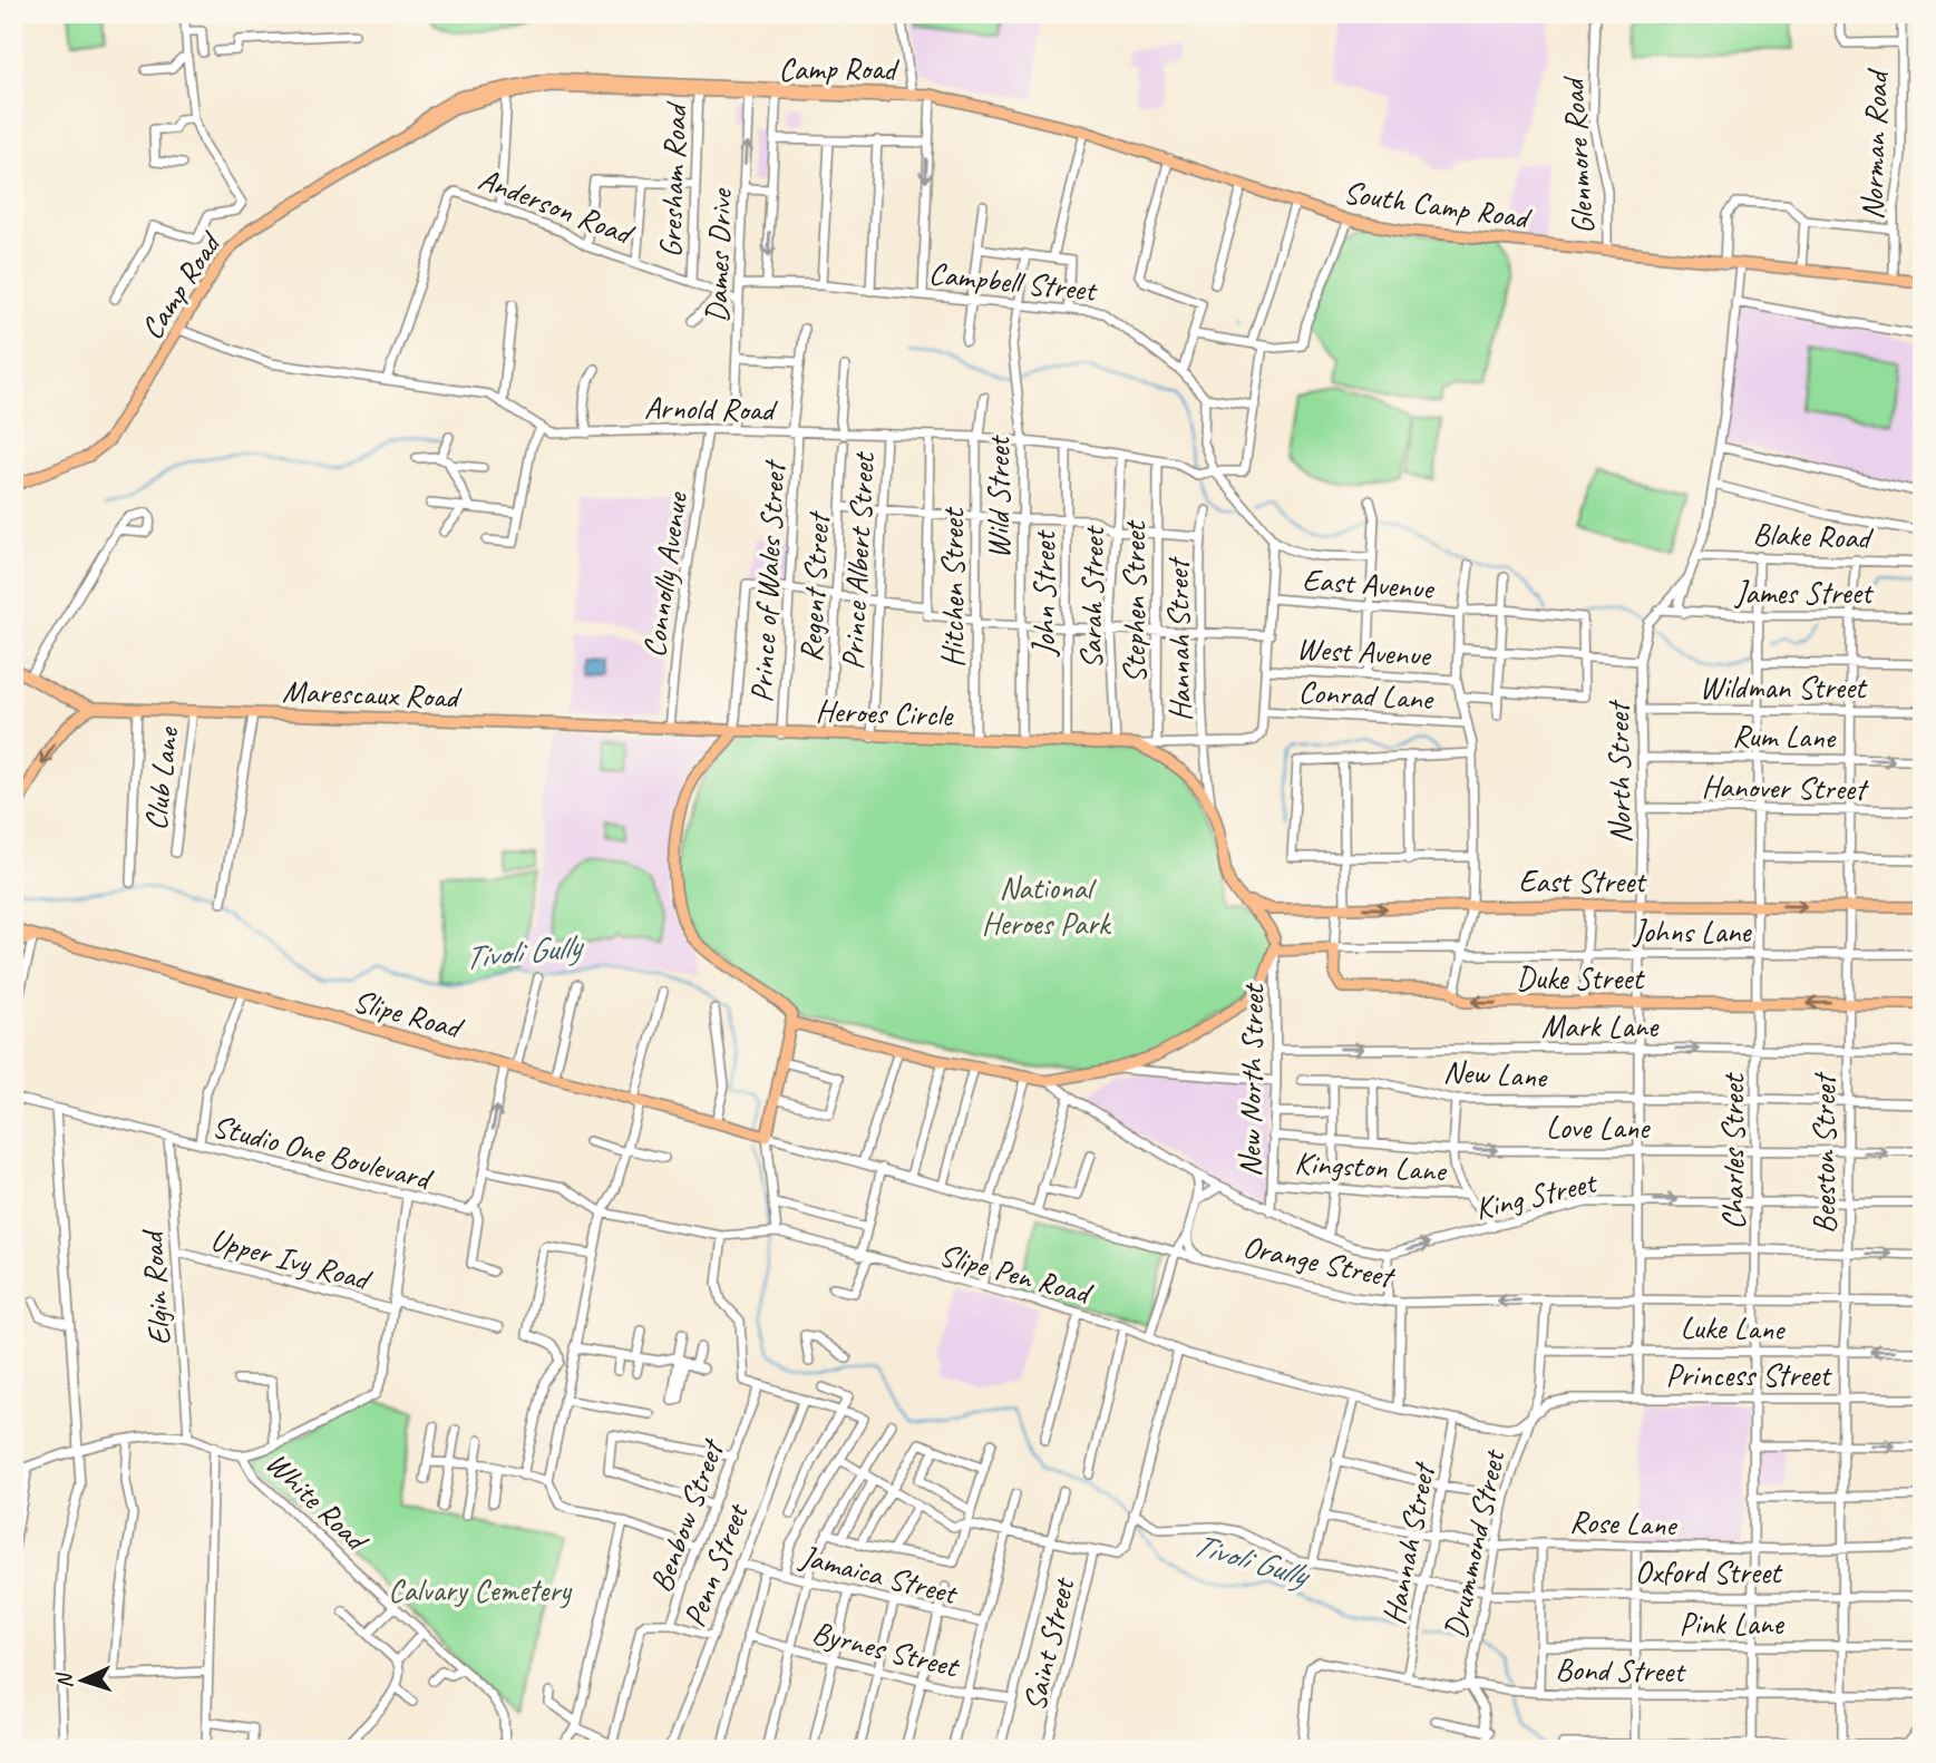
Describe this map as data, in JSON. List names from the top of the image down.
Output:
{
  "streets": {
    "main road": [
      "Camp Road",
      "South Camp Road",
      "Marescaux Road",
      "Heroes Circle",
      "East Street",
      "Duke Street",
      "Slipe Road"
    ],
    "street": [
      "Norman Road",
      "Glenmore Road",
      "Gresham Road",
      "Anderson Road",
      "Dames Drive",
      "Campbell Street",
      "Arnold Road",
      "Wild Street",
      "Blake Road",
      "Prince Albert Street",
      "Connolly Avenue",
      "Prince of Wales Street",
      "East Avenue",
      "Regent Street",
      "Hitchen Street",
      "James Street",
      "John Street",
      "Sarah Street",
      "Stephen Street",
      "Hannah Street",
      "West Avenue",
      "Wildman Street",
      "Conrad Lane",
      "Rum Lane",
      "North Street",
      "Club Lane",
      "Hanover Street",
      "Johns Lane",
      "Mark Lane",
      "New Lane",
      "New North Street",
      "Love Lane",
      "Studio One Boulevard",
      "Charles Street",
      "Beeston Street",
      "Kingston Lane",
      "King Street",
      "Upper Ivy Road",
      "Orange Street",
      "Slipe Pen Road",
      "Elgin Road",
      "Luke Lane",
      "Princess Street",
      "White Road",
      "Benbow Street",
      "Rose Lane",
      "Drummond Street",
      "Penn Street",
      "Oxford Street",
      "Jamaica Street",
      "Pink Lane",
      "Saint Street",
      "Byrnes Street",
      "Bond Street"
    ]
  },
  "crossings": [
    ["Camp Road", "Gresham Road"],
    ["Camp Road", "South Camp Road"],
    ["Camp Road", "Dames Drive"],
    ["Camp Road", "Arnold Road"],
    ["Norman Road", "South Camp Road"],
    ["Glenmore Road", "South Camp Road"],
    ["Gresham Road", "Anderson Road"],
    ["South Camp Road", "North Street"],
    ["Anderson Road", "Dames Drive"],
    ["Anderson Road", "Arnold Road"],
    ["Dames Drive", "Arnold Road"],
    ["Campbell Street", "Wild Street"],
    ["Arnold Road", "Wild Street"],
    ["Arnold Road", "Prince Albert Street"],
    ["Arnold Road", "Connolly Avenue"],
    ["Arnold Road", "Prince of Wales Street"],
    ["Arnold Road", "Hitchen Street"],
    ["Arnold Road", "John Street"],
    ["Arnold Road", "Sarah Street"],
    ["Arnold Road", "Stephen Street"],
    ["Wild Street", "Heroes Circle"],
    ["Blake Road", "North Street"],
    ["Blake Road", "Charles Street"],
    ["Blake Road", "Beeston Street"],
    ["Prince Albert Street", "Heroes Circle"],
    ["Connolly Avenue", "Marescaux Road"],
    ["Prince of Wales Street", "Heroes Circle"],
    ["Regent Street", "Heroes Circle"],
    ["Hitchen Street", "Heroes Circle"],
    ["James Street", "North Street"],
    ["James Street", "Charles Street"],
    ["James Street", "Beeston Street"],
    ["John Street", "Heroes Circle"],
    ["Sarah Street", "Heroes Circle"],
    ["Hannah Street", "Heroes Circle"],
    ["Hannah Street", "Slipe Pen Road"],
    ["Hannah Street", "Rose Lane"],
    ["Hannah Street", "Oxford Street"],
    ["Hannah Street", "Bond Street"],
    ["Wildman Street", "North Street"],
    ["Wildman Street", "Charles Street"],
    ["Wildman Street", "Beeston Street"],
    ["Marescaux Road", "Heroes Circle"],
    ["Marescaux Road", "Club Lane"],
    ["Heroes Circle", "East Street"],
    ["Rum Lane", "North Street"],
    ["Rum Lane", "Charles Street"],
    ["Rum Lane", "Beeston Street"],
    ["North Street", "Hanover Street"],
    ["North Street", "East Street"],
    ["North Street", "Johns Lane"],
    ["North Street", "Duke Street"],
    ["North Street", "Mark Lane"],
    ["North Street", "New Lane"],
    ["North Street", "Love Lane"],
    ["North Street", "King Street"],
    ["North Street", "Orange Street"],
    ["North Street", "Luke Lane"],
    ["North Street", "Princess Street"],
    ["Hanover Street", "Charles Street"],
    ["Hanover Street", "Beeston Street"],
    ["East Street", "Charles Street"],
    ["East Street", "Beeston Street"],
    ["Johns Lane", "Duke Street"],
    ["Johns Lane", "Charles Street"],
    ["Johns Lane", "Beeston Street"],
    ["Duke Street", "Charles Street"],
    ["Duke Street", "Beeston Street"],
    ["Slipe Road", "Orange Street"],
    ["Mark Lane", "New North Street"],
    ["Mark Lane", "Charles Street"],
    ["Mark Lane", "Beeston Street"],
    ["New Lane", "Charles Street"],
    ["New Lane", "Beeston Street"],
    ["New North Street", "Love Lane"],
    ["New North Street", "Kingston Lane"],
    ["New North Street", "King Street"],
    ["Love Lane", "Charles Street"],
    ["Love Lane", "Beeston Street"],
    ["Studio One Boulevard", "Elgin Road"],
    ["Charles Street", "King Street"],
    ["Charles Street", "Orange Street"],
    ["Charles Street", "Luke Lane"],
    ["Charles Street", "Princess Street"],
    ["Charles Street", "Rose Lane"],
    ["Charles Street", "Oxford Street"],
    ["Charles Street", "Pink Lane"],
    ["Charles Street", "Bond Street"],
    ["Beeston Street", "King Street"],
    ["Beeston Street", "Orange Street"],
    ["Beeston Street", "Luke Lane"],
    ["Beeston Street", "Princess Street"],
    ["Beeston Street", "Rose Lane"],
    ["Beeston Street", "Oxford Street"],
    ["Beeston Street", "Pink Lane"],
    ["Beeston Street", "Bond Street"],
    ["Upper Ivy Road", "Elgin Road"],
    ["Orange Street", "Drummond Street"],
    ["Slipe Pen Road", "Drummond Street"],
    ["Luke Lane", "Drummond Street"],
    ["Princess Street", "Drummond Street"],
    ["Benbow Street", "Penn Street"],
    ["Rose Lane", "Drummond Street"],
    ["Drummond Street", "Oxford Street"],
    ["Drummond Street", "Bond Street"],
    ["Penn Street", "Jamaica Street"]
  ],
  "one_way": ["Duke Street", "Mark Lane", "Love Lane"],
  "water": ["Tivoli Gully"],
  "parks": ["National Heroes Park", "Calvary Cemetery"],
  "north": "left"
}
